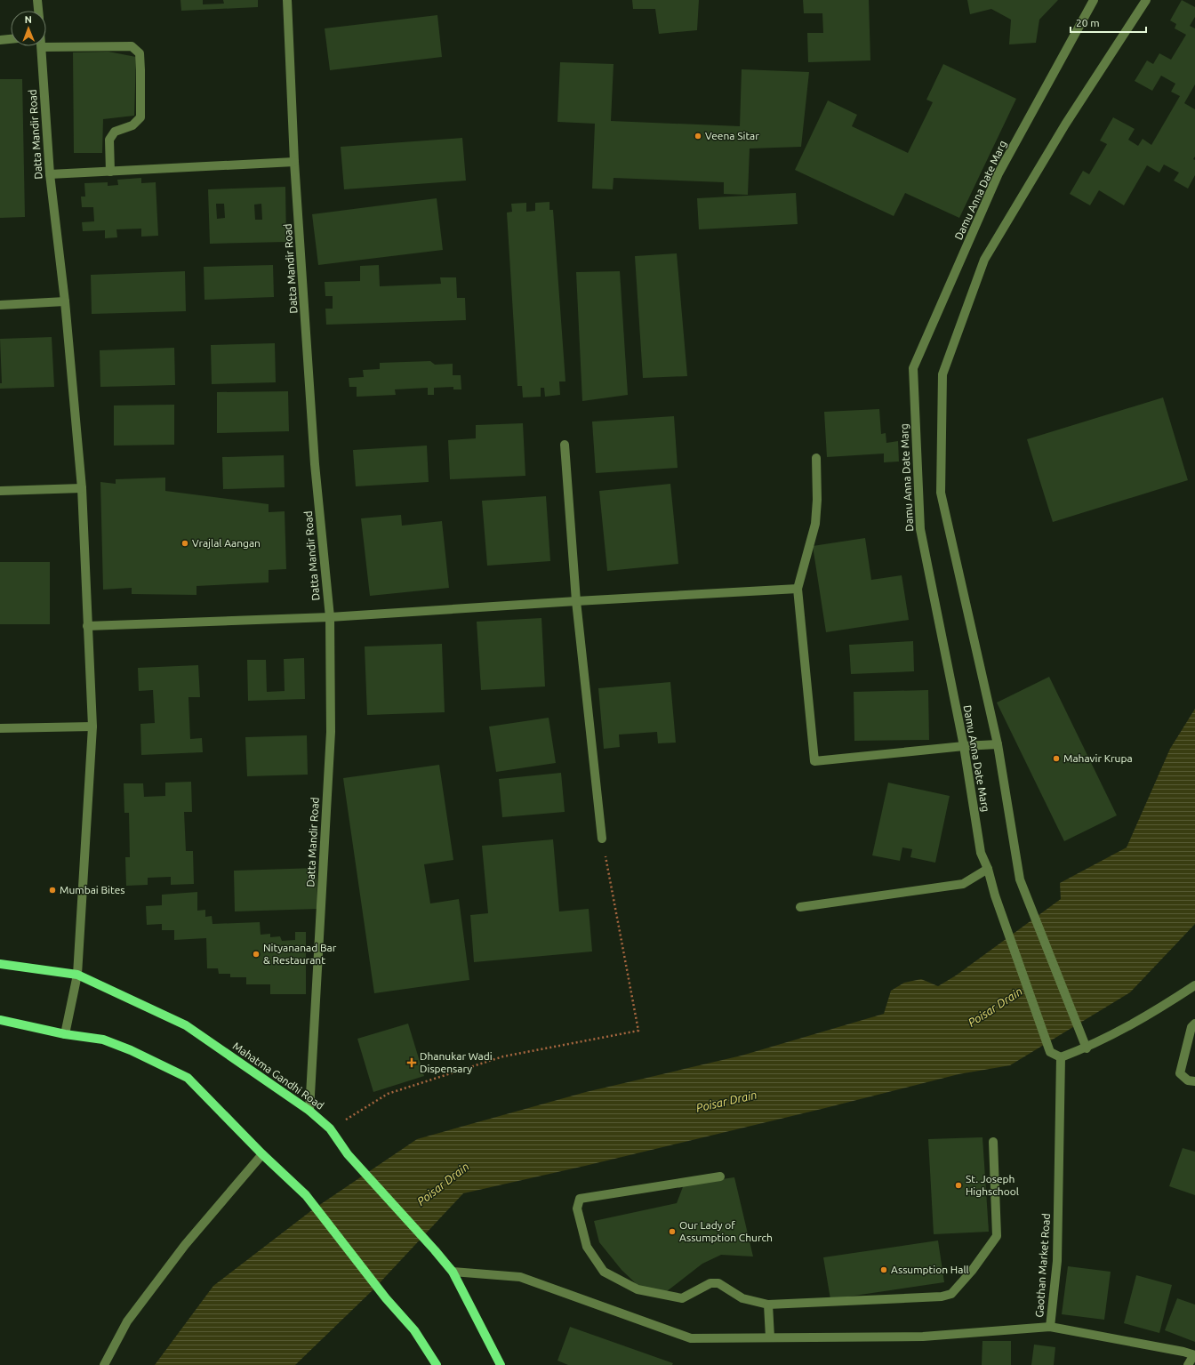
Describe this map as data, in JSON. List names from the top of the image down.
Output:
{
  "streets": {
    "main road": ["Mahatma Gandhi Road"],
    "street": ["Datta Mandir Road", "Damu Anna Date Marg", "Gaothan Market Road"]
  },
  "crossings": [
    ["Datta Mandir Road", "Mahatma Gandhi Road"],
    ["Damu Anna Date Marg", "Gaothan Market Road"]
  ],
  "water": ["Poisar Drain"],
  "places": {
    "other": [
      "Veena Sitar",
      "Vrajlal Aangan",
      "Mahavir Krupa",
      "Mumbai Bites",
      "Nityananad Bar & Restaurant",
      "St. Joseph Highschool",
      "Our Lady of Assumption Church",
      "Assumption Hall"
    ],
    "health": ["Dhanukar Wadi Dispensary"]
  },
  "scale_bar": "20 m",
  "north": "top"
}
